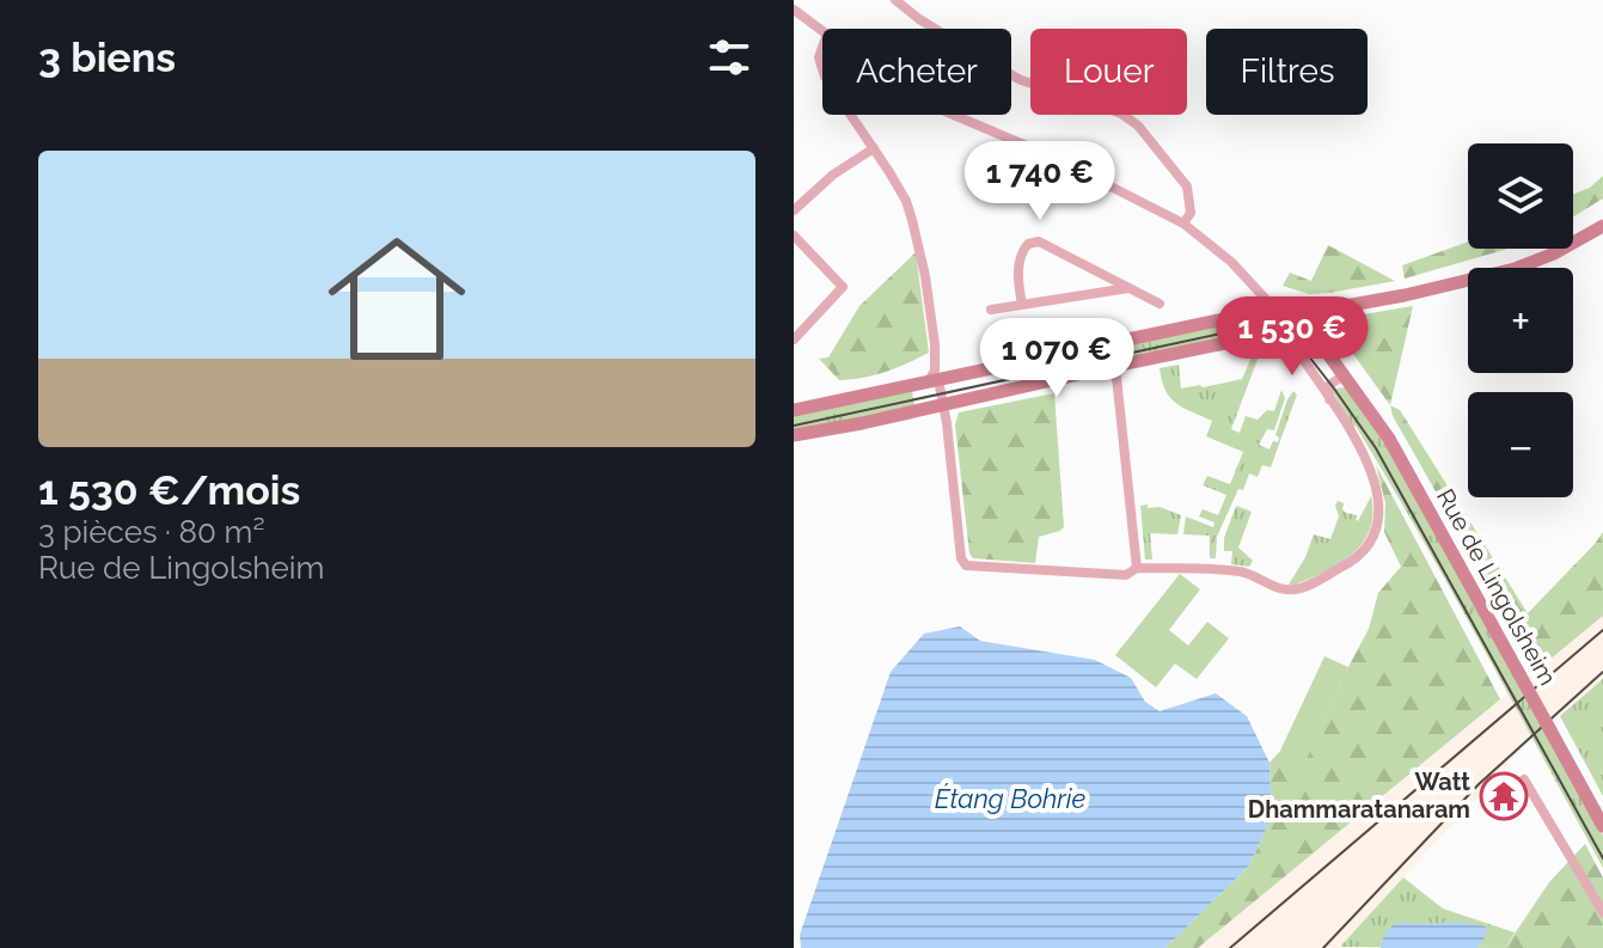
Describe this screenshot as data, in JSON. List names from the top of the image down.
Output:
{
  "streets": {
    "main road": ["Rue de Lingolsheim"]
  },
  "water": ["Étang Bohrie"],
  "places": {
    "temple": ["Watt Dhammaratanaram"]
  },
  "page": {
    "heading": "3 biens",
    "chip": ["Acheter", "Louer", "Filtres"],
    "list": [
      {
        "name": "1 530 €/mois",
        "note": "3 pièces · 80 m² · Rue de Lingolsheim"
      }
    ],
    "price": ["1 740 €", "1 530 €", "1 070 €"],
    "map_buttons": ["+", "−"]
  }
}
